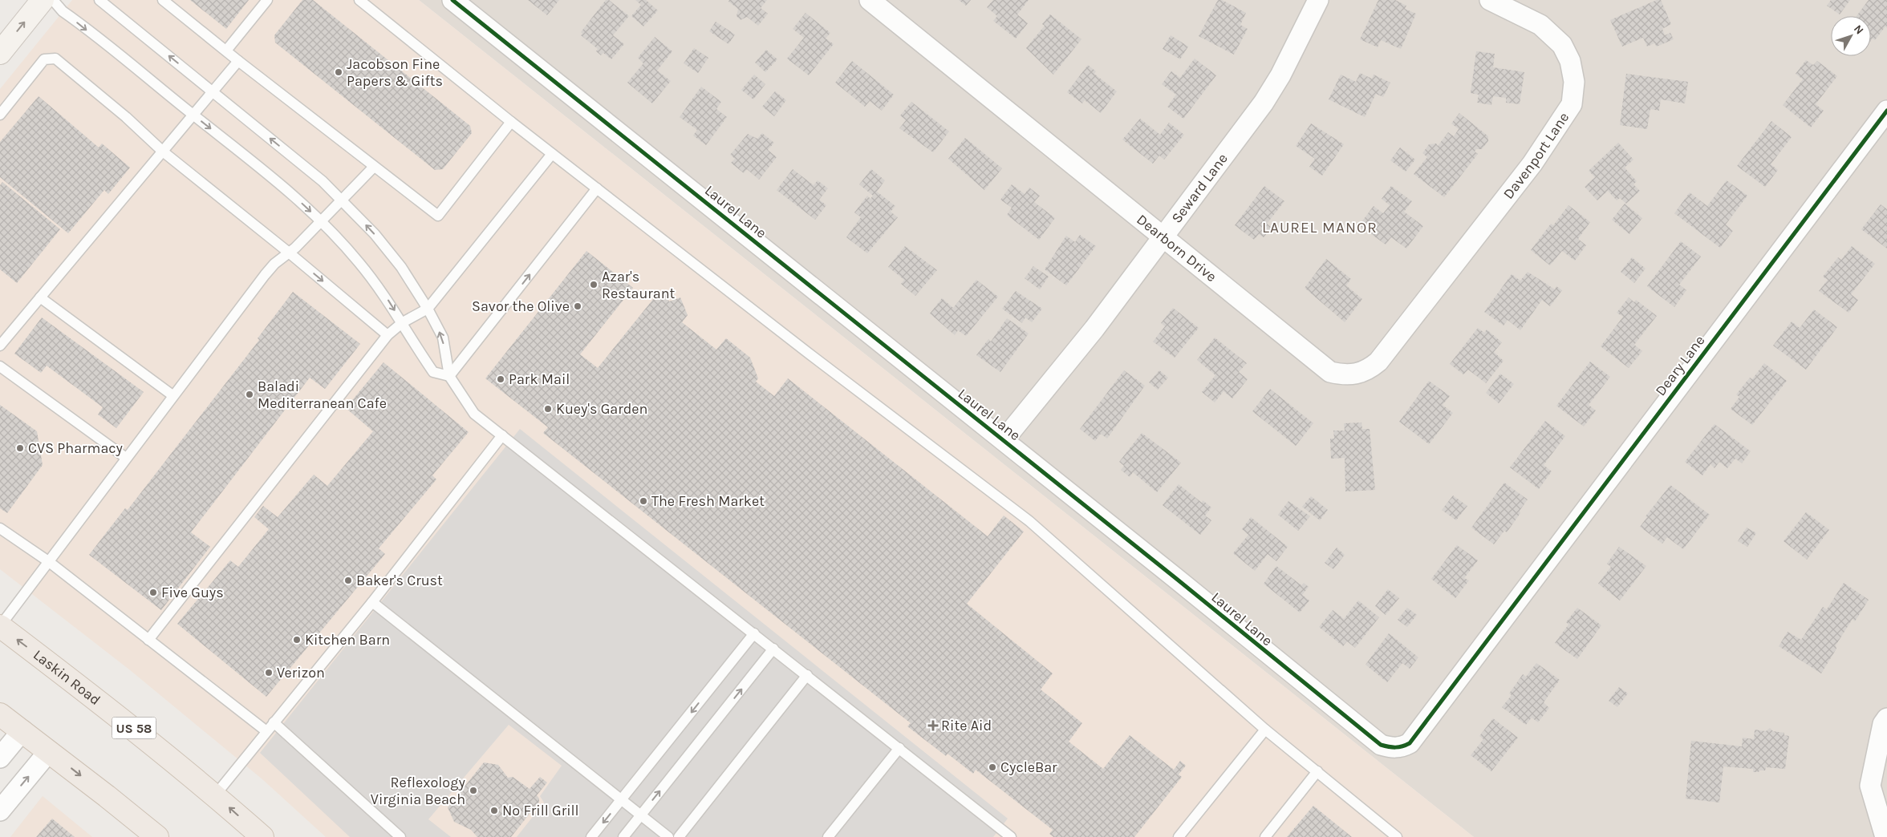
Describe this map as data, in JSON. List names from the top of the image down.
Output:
{
  "streets": {
    "main road": ["Laskin Road", "US 58"],
    "street": [
      "Davenport Lane",
      "Seward Lane",
      "Laurel Lane",
      "Dearborn Drive",
      "Deary Lane"
    ]
  },
  "crossings": [
    ["Davenport Lane", "Dearborn Drive"],
    ["Seward Lane", "Laurel Lane"],
    ["Seward Lane", "Dearborn Drive"],
    ["Laurel Lane", "Deary Lane"]
  ],
  "districts": ["LAUREL MANOR"],
  "places": {
    "other": [
      "Jacobson Fine Papers & Gifts",
      "Azar's Restaurant",
      "Savor the Olive",
      "Park Mail",
      "Baladi Mediterranean Cafe",
      "Kuey's Garden",
      "CVS Pharmacy",
      "The Fresh Market",
      "Baker's Crust",
      "Five Guys",
      "Kitchen Barn",
      "Verizon",
      "CycleBar",
      "Reflexology Virginia Beach",
      "No Frill Grill"
    ],
    "health": ["Rite Aid"]
  },
  "north": "top right"
}
